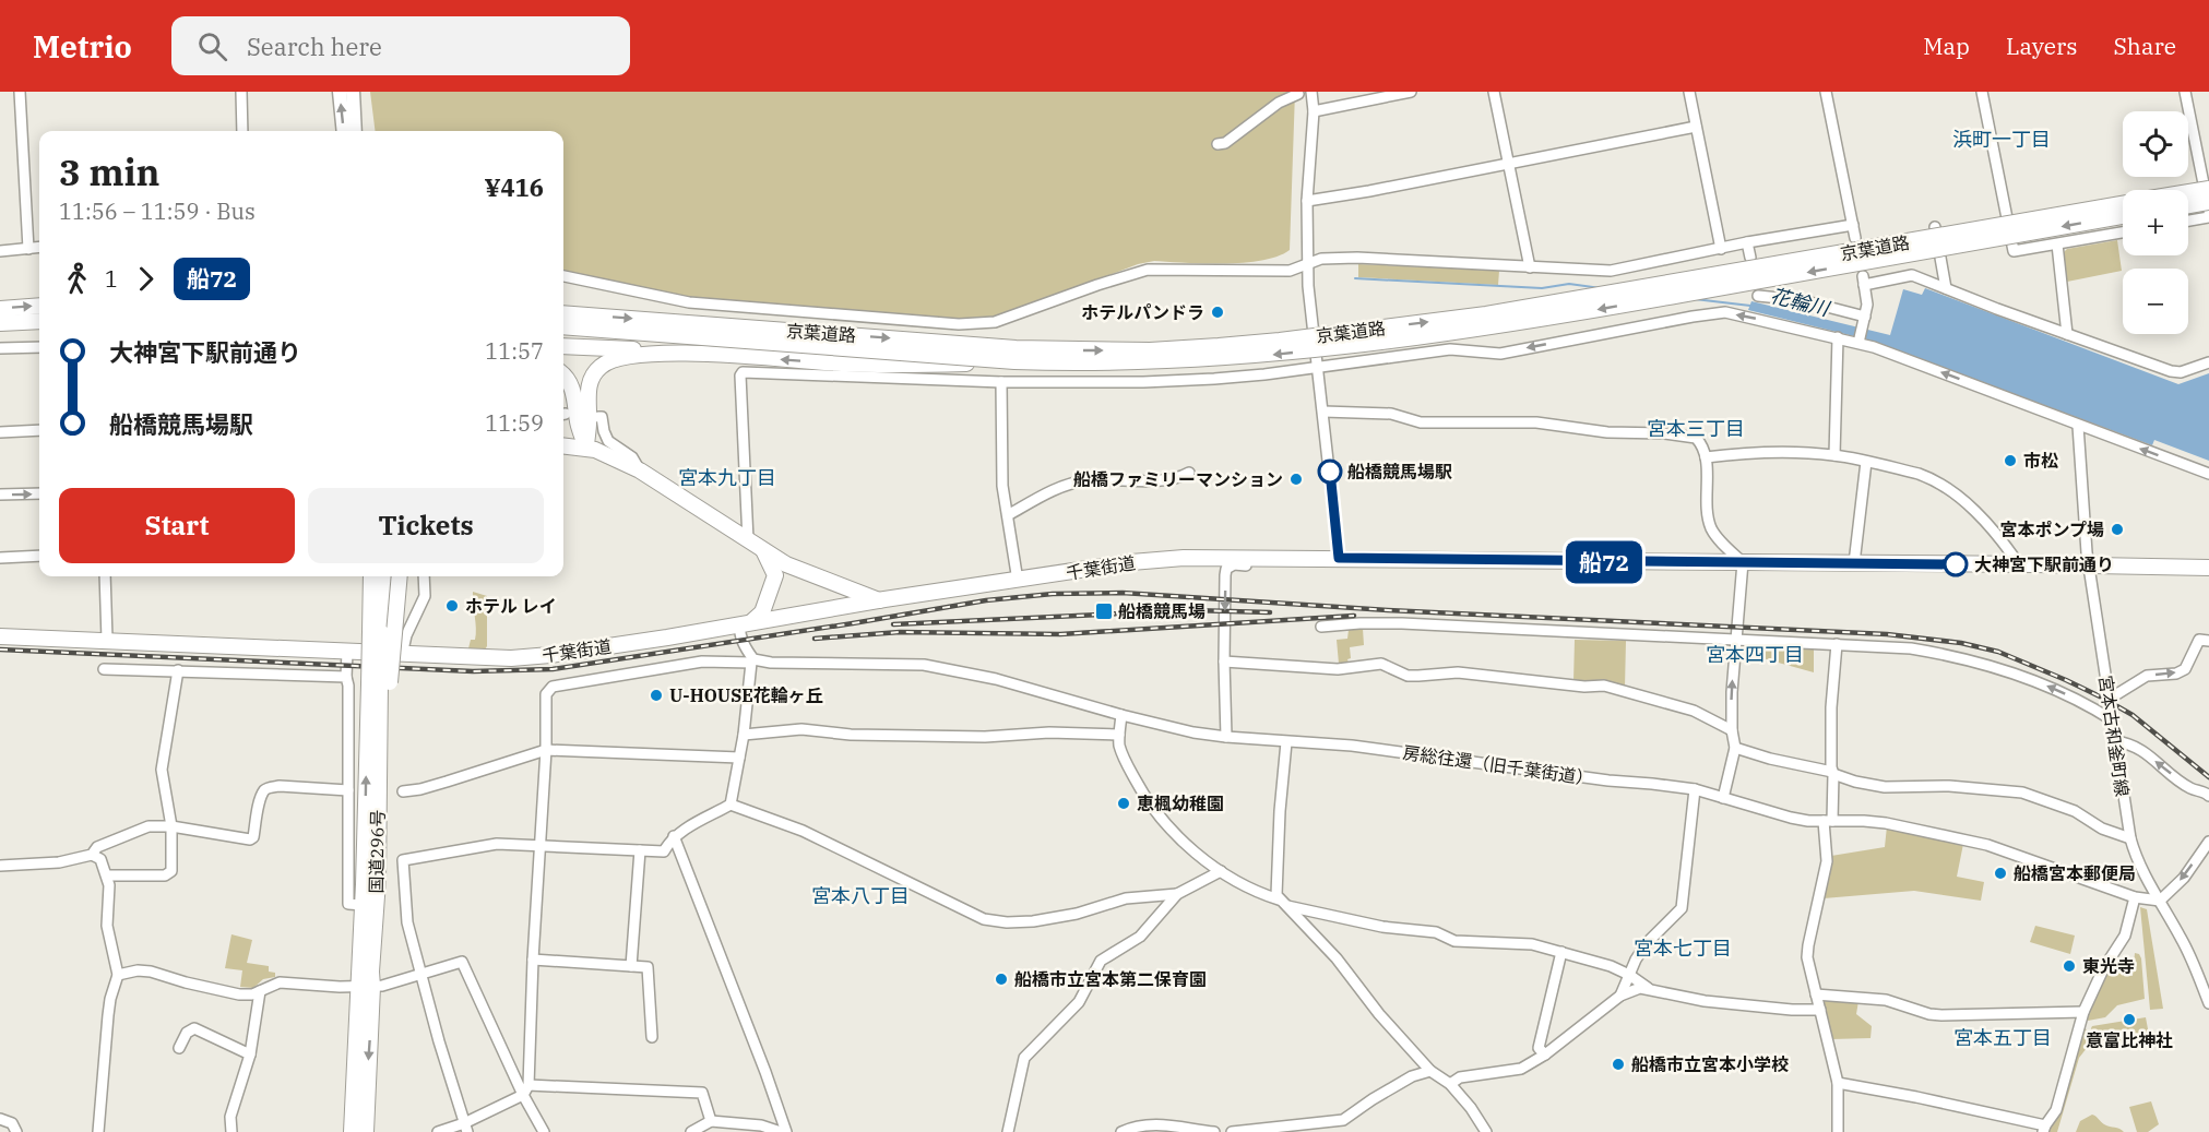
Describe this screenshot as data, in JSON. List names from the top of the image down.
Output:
{
  "streets": {
    "highway": ["京葉道路", "千葉街道", "国道296号"],
    "street": ["宮本古和釜町線", "房総往還（旧千葉街道）"]
  },
  "crossings": [
    ["千葉街道", "宮本古和釜町線"],
    ["宮本古和釜町線", "房総往還（旧千葉街道）"]
  ],
  "districts": [
    "浜町一丁目",
    "宮本三丁目",
    "宮本九丁目",
    "宮本四丁目",
    "宮本八丁目",
    "宮本七丁目",
    "宮本五丁目"
  ],
  "water": ["花輪川"],
  "places": {
    "other": [
      "ホテルパンドラ",
      "市松",
      "船橋競馬場駅",
      "船橋ファミリーマンション",
      "宮本ポンプ場",
      "大神宮下駅前通り",
      "ホテル レイ",
      "U-HOUSE花輪ヶ丘",
      "恵楓幼稚園",
      "船橋宮本郵便局",
      "東光寺",
      "船橋市立宮本第二保育園",
      "意富比神社",
      "船橋市立宮本小学校"
    ],
    "transit": ["船橋競馬場"]
  },
  "lines": ["bus line 船72"],
  "page": {
    "header": "Metrio",
    "search": "Search here",
    "nav": ["Map", "Layers", "Share"],
    "on_map": "船72",
    "map_buttons": ["+", "−"],
    "heading": ["3 min", "11:56 – 11:59 · Bus", "¥416"],
    "legs": ["1", "船72"],
    "list": [
      {
        "name": "大神宮下駅前通り",
        "value": "11:57"
      },
      {
        "name": "船橋競馬場駅",
        "value": "11:59"
      }
    ],
    "buttons": ["Start", "Tickets"]
  }
}
